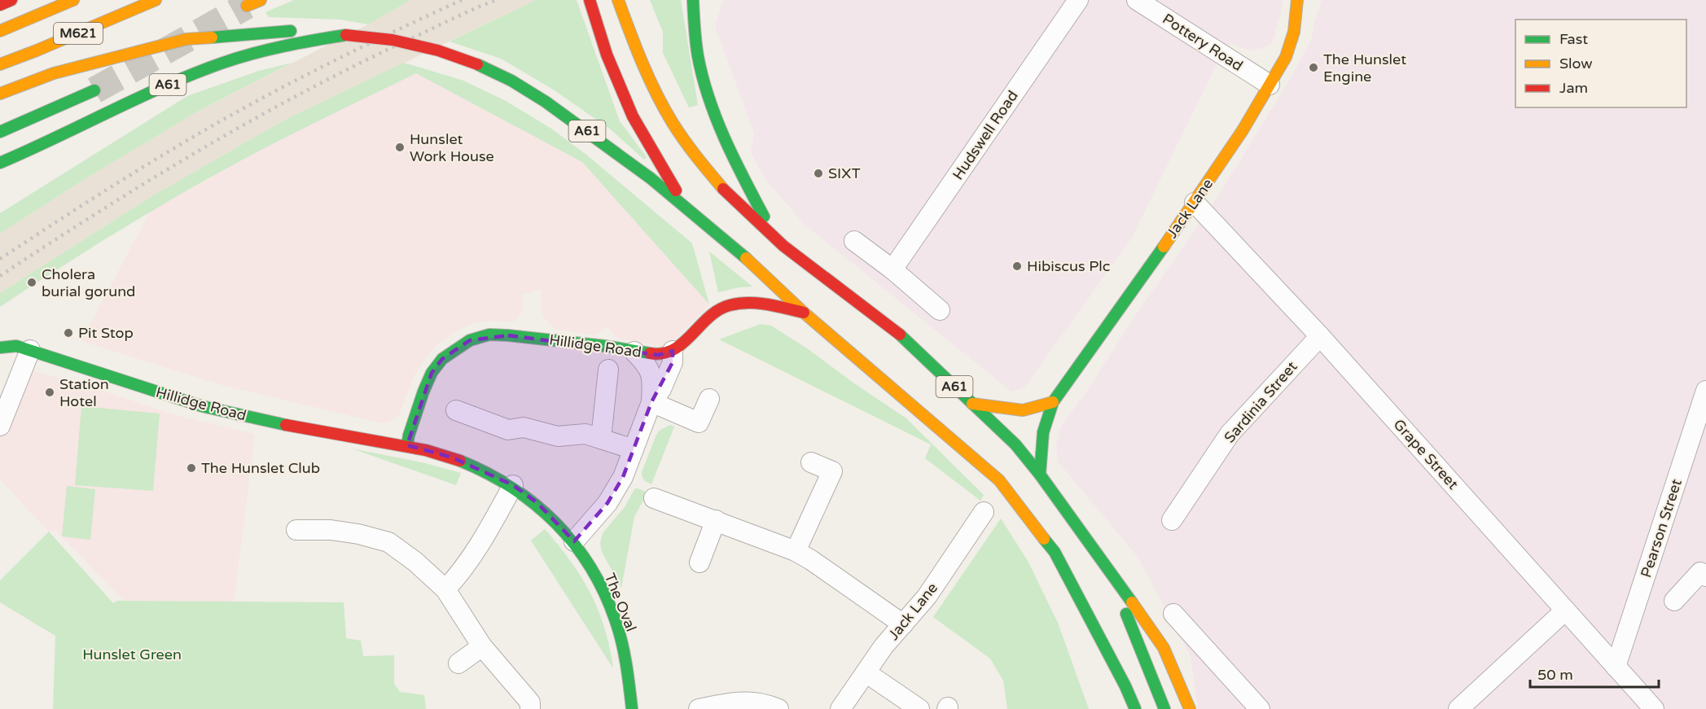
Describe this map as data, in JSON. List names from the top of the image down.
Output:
{
  "streets": {
    "main road": [
      "M621",
      "A61",
      "Jack Lane",
      "Hillidge Road",
      "The Oval"
    ],
    "street": [
      "Pottery Road",
      "Hudswell Road",
      "Sardinia Street",
      "Grape Street",
      "Pearson Street"
    ]
  },
  "crossings": [
    ["Pottery Road", "Jack Lane"],
    ["A61", "Jack Lane"],
    ["Jack Lane", "Grape Street"],
    ["Hillidge Road", "The Oval"],
    ["Sardinia Street", "Grape Street"],
    ["Grape Street", "Pearson Street"]
  ],
  "parks": ["Hunslet Green"],
  "places": [
    "The Hunslet Engine",
    "Hunslet Work House",
    "SIXT",
    "Hibiscus Plc",
    "Cholera burial gorund",
    "Pit Stop",
    "Station Hotel",
    "The Hunslet Club"
  ],
  "legend": ["Fast", "Slow", "Jam"],
  "scale_bar": "50 m"
}
